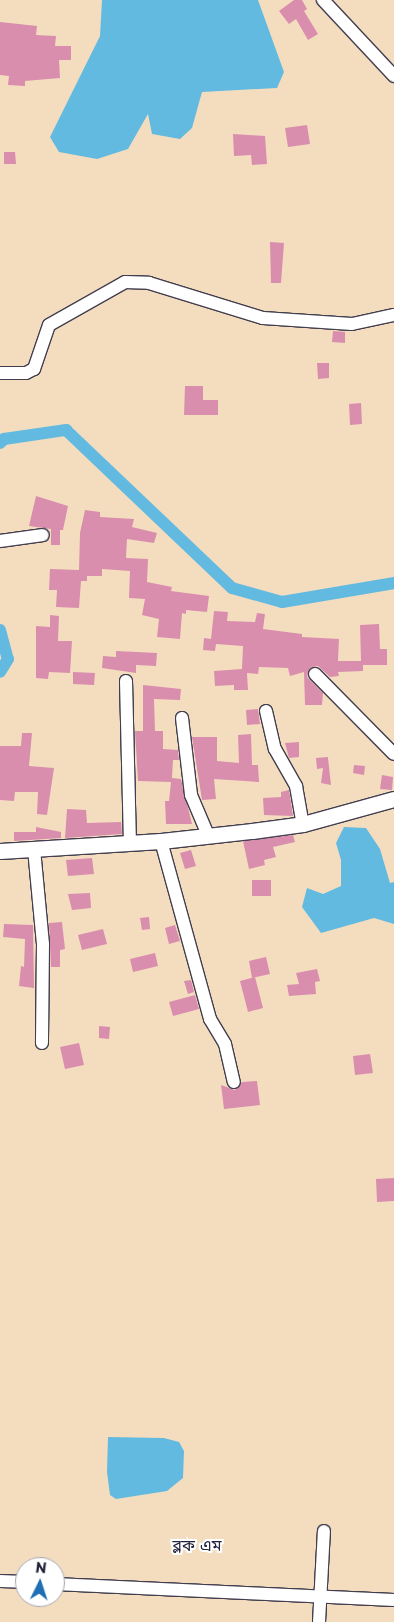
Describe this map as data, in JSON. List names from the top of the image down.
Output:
{
  "districts": ["ব্লক এম"],
  "north": "top"
}
